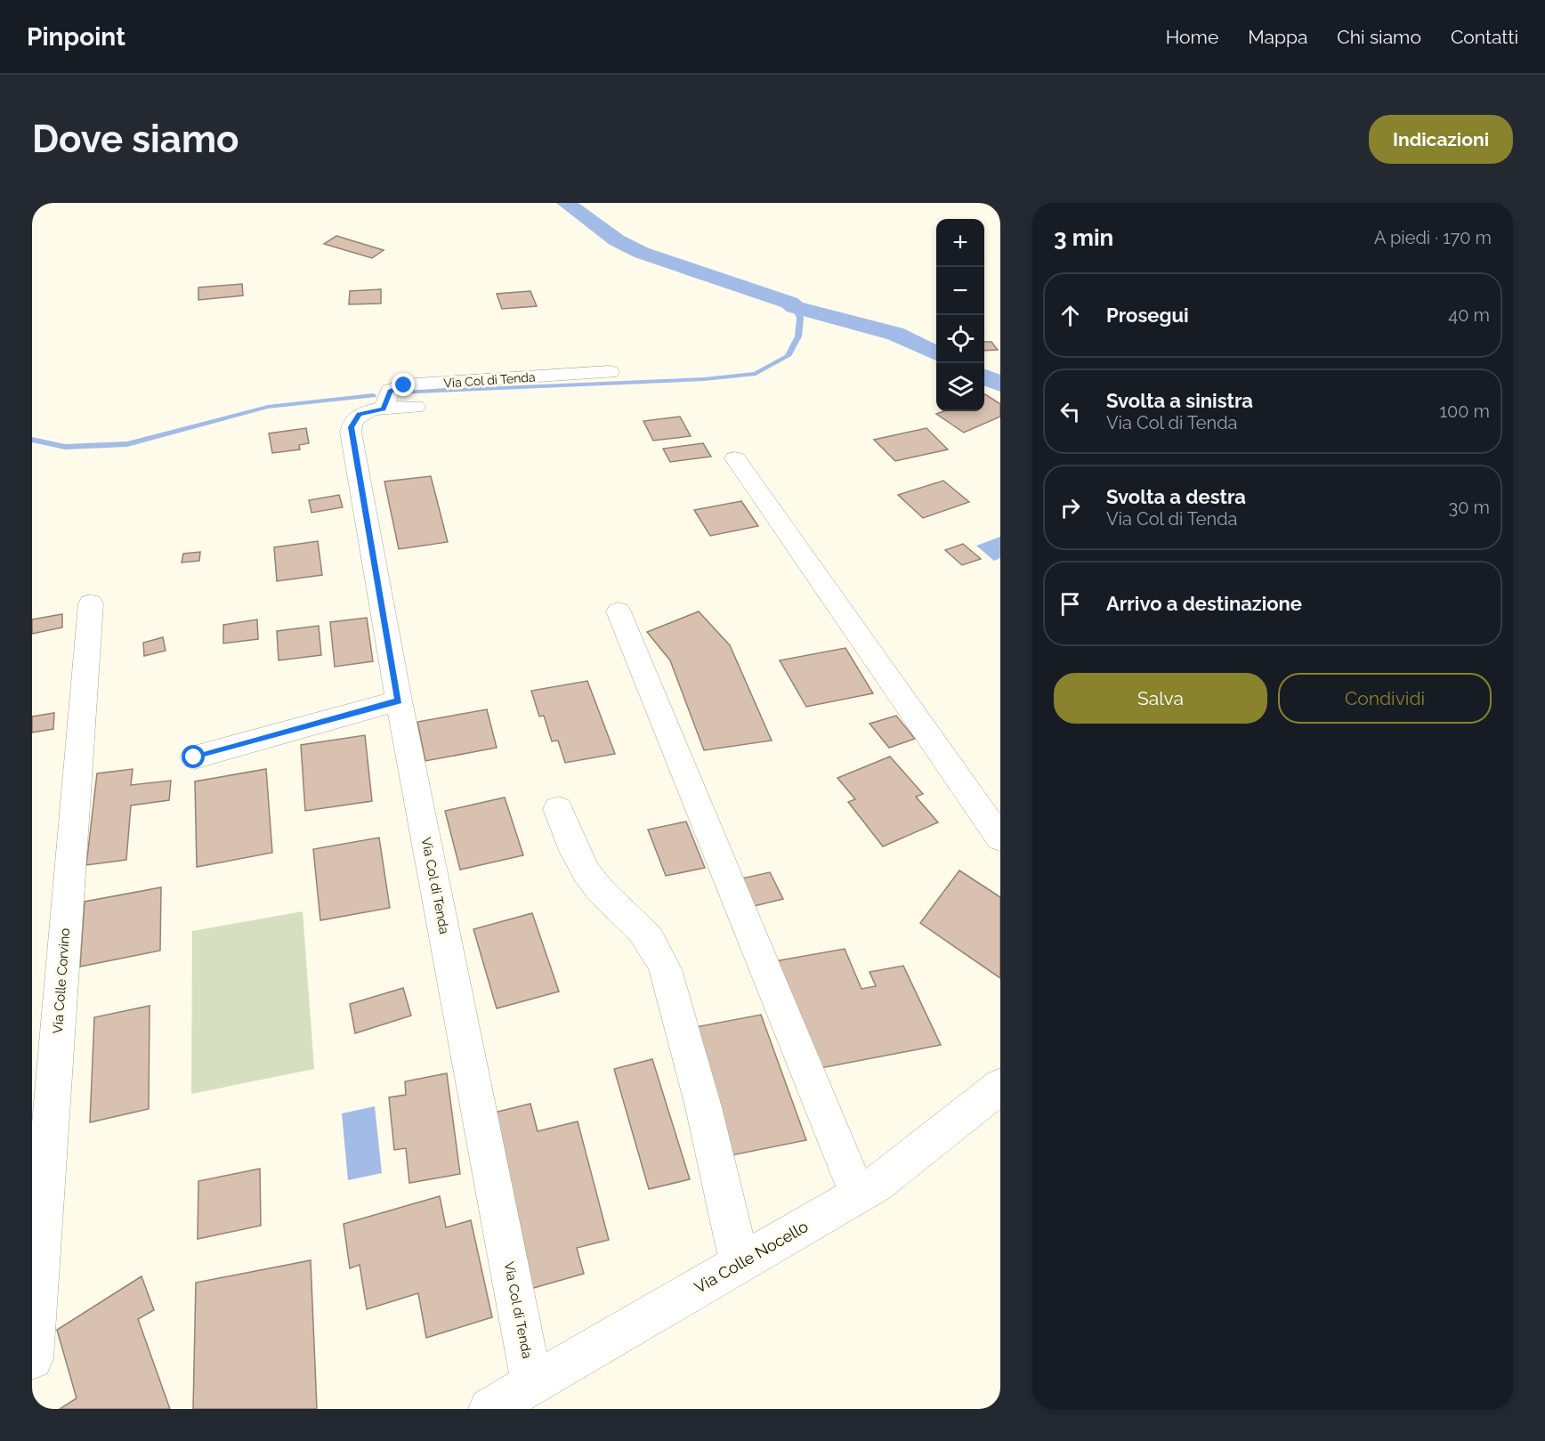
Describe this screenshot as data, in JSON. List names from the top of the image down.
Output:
{
  "streets": {
    "street": ["Via Col di Tenda", "Via Colle Corvino", "Via Colle Nocello"]
  },
  "crossings": [
    ["Via Col di Tenda", "Via Colle Nocello"]
  ],
  "page": {
    "header": "Pinpoint",
    "nav": [
      "Home",
      "Mappa",
      "Chi siamo",
      "Contatti"
    ],
    "buttons": [
      "Indicazioni",
      ["Salva", "Condividi"]
    ],
    "title": "Dove siamo",
    "heading": ["3 min", "A piedi · 170 m"],
    "map_buttons": ["+", "−"],
    "list": [
      ["Prosegui", "40 m"],
      ["Svolta a sinistra", "Via Col di Tenda", "100 m"],
      ["Svolta a destra", "Via Col di Tenda", "30 m"],
      "Arrivo a destinazione"
    ]
  }
}
